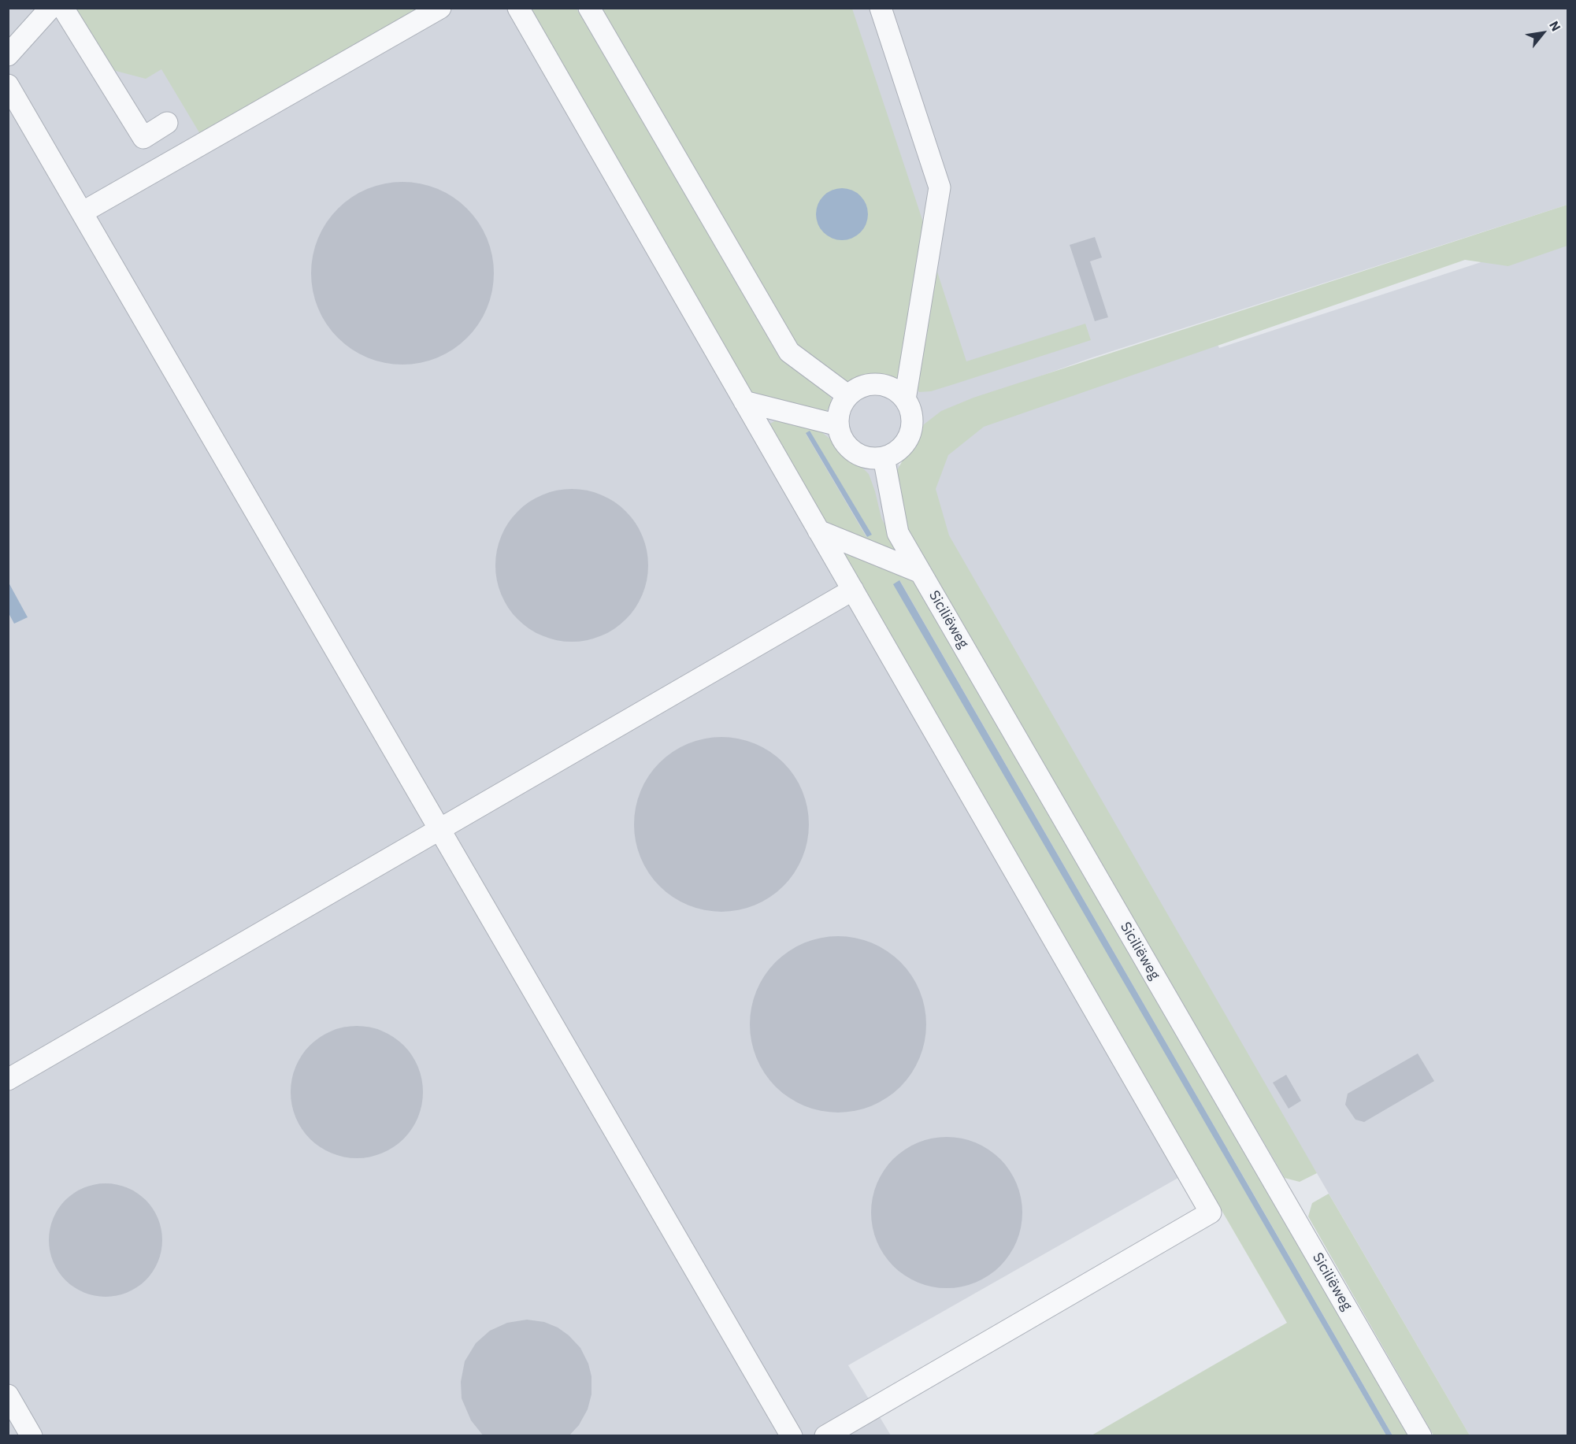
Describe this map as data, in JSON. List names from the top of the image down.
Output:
{
  "streets": {
    "street": ["Siciliëweg"]
  },
  "north": "top right"
}
